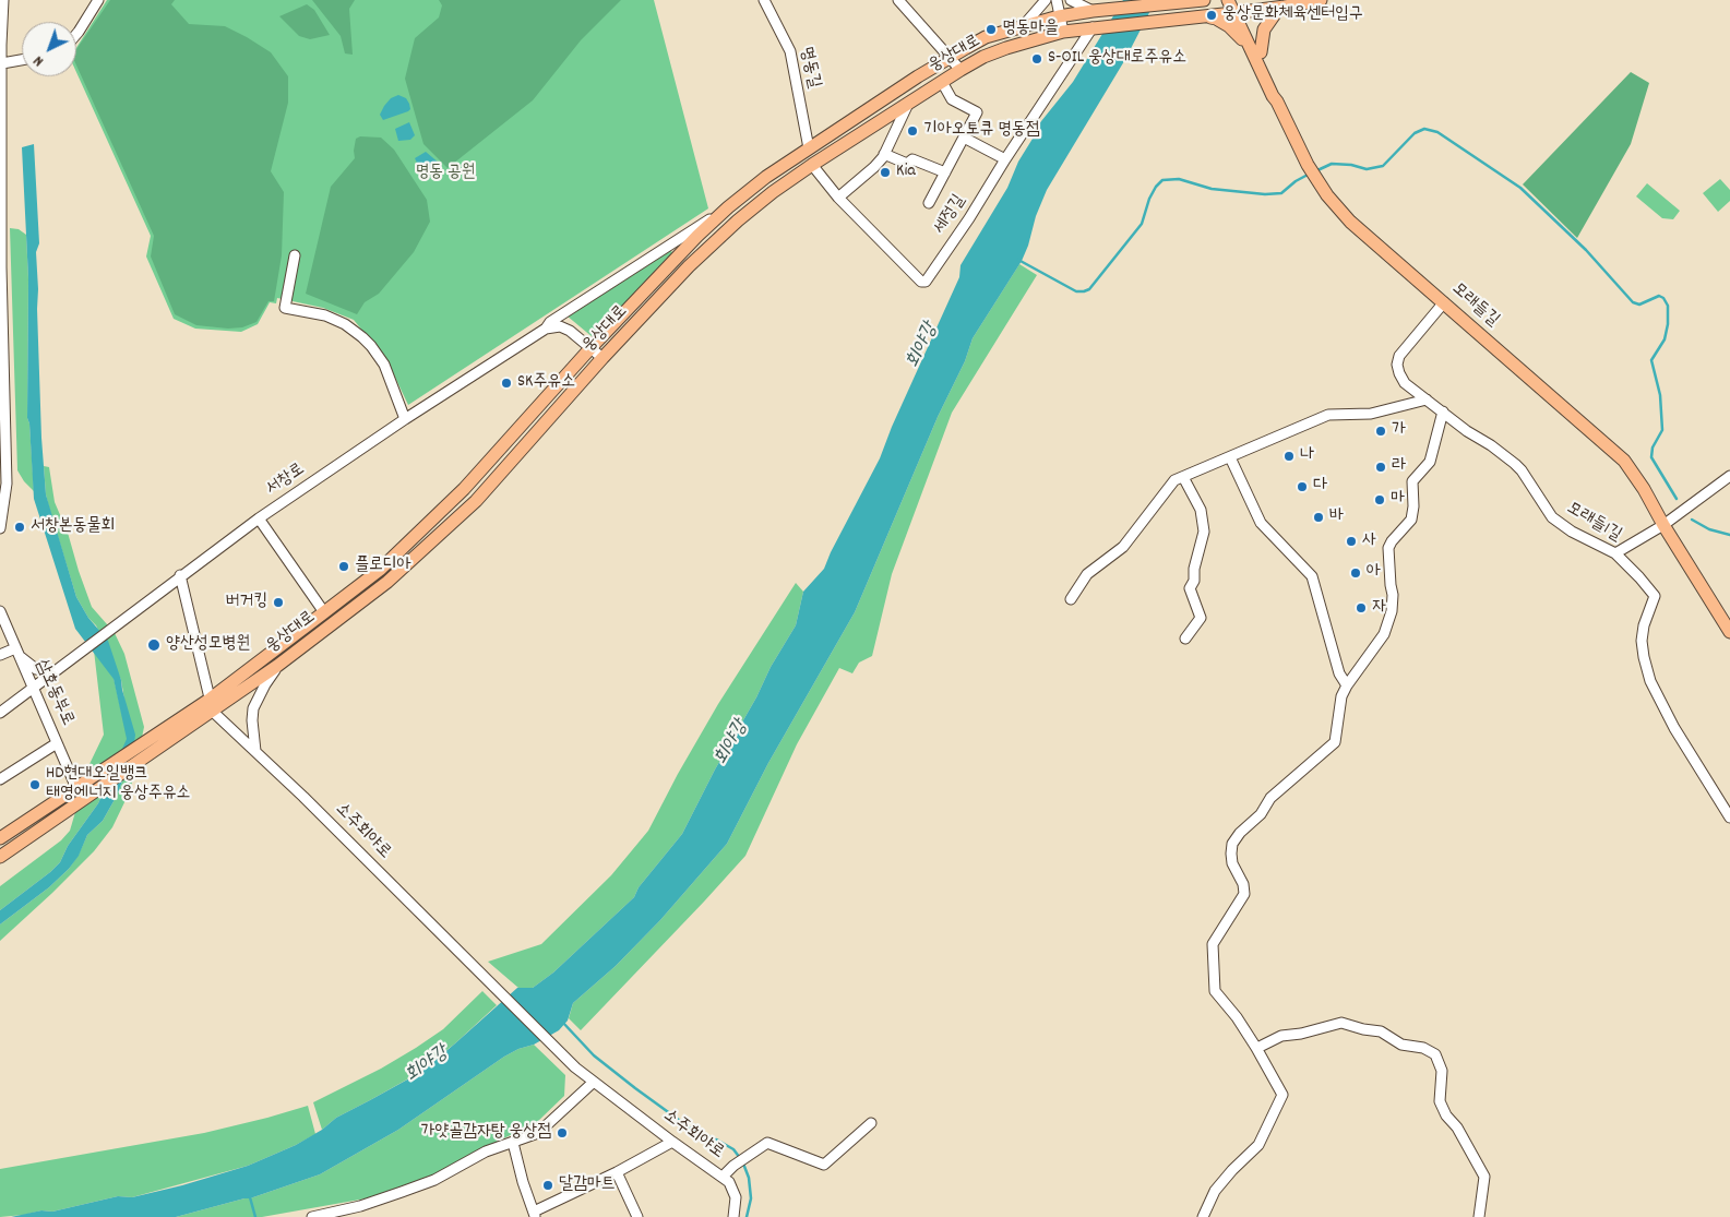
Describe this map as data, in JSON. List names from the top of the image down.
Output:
{
  "streets": {
    "main road": ["웅상대로", "모래들길"],
    "street": [
      "명동길",
      "세정길",
      "서창로",
      "모래들1길",
      "삼호동부로",
      "소주회야로"
    ]
  },
  "crossings": [
    ["웅상대로", "명동길"],
    ["웅상대로", "세정길"],
    ["웅상대로", "모래들길"],
    ["웅상대로", "서창로"],
    ["웅상대로", "삼호동부로"],
    ["웅상대로", "소주회야로"],
    ["모래들길", "모래들1길"],
    ["서창로", "삼호동부로"]
  ],
  "water": ["회야강"],
  "parks": ["명동 공원"],
  "places": [
    "웅상문화체육센터입구",
    "명동마을",
    "S-OIL 웅상대로주유소",
    "기아오토큐 명동점",
    "Kia",
    "SK주유소",
    "가",
    "나",
    "라",
    "다",
    "마",
    "바",
    "서창본동물회",
    "사",
    "플로디아",
    "아",
    "버거킹",
    "자",
    "양산성모병원",
    "HD현대오일뱅크 태영에너지 웅상주유소",
    "가얏골감자탕 웅상점",
    "달감마트"
  ],
  "north": "bottom left"
}
